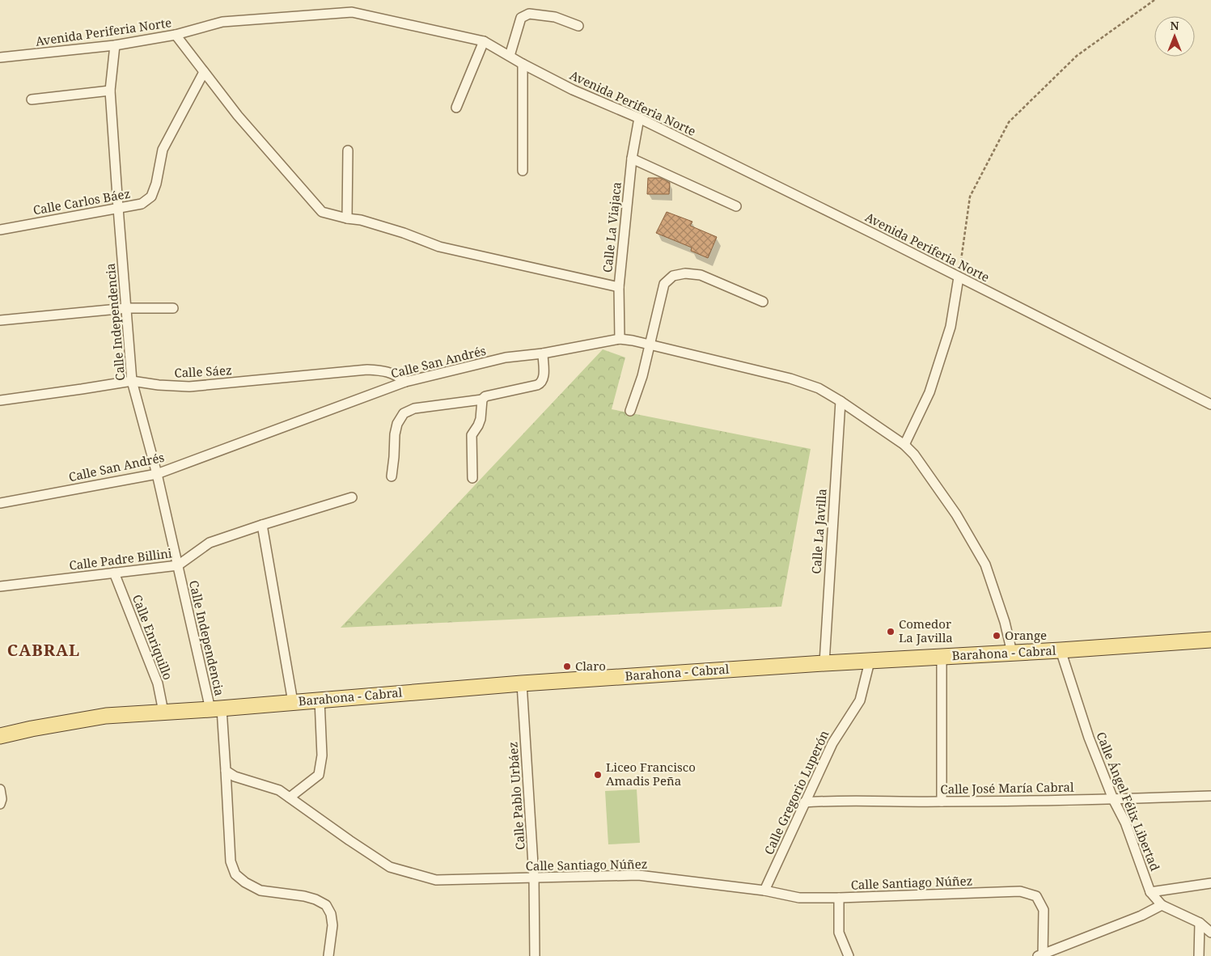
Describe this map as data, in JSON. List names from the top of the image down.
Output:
{
  "streets": {
    "main road": ["Barahona - Cabral"],
    "street": [
      "Avenida Periferia Norte",
      "Calle Carlos Báez",
      "Calle La Viajaca",
      "Calle Independencia",
      "Calle San Andrés",
      "Calle Sáez",
      "Calle La Javilla",
      "Calle Padre Billini",
      "Calle Enriquillo",
      "Calle José María Cabral",
      "Calle Gregorio Luperón",
      "Calle Pablo Urbáez",
      "Calle Ángel Félix Libertad",
      "Calle Santiago Núñez"
    ]
  },
  "crossings": [
    ["Avenida Periferia Norte", "Calle La Viajaca"],
    ["Avenida Periferia Norte", "Calle Independencia"],
    ["Calle Carlos Báez", "Calle Independencia"],
    ["Calle La Viajaca", "Calle San Andrés"],
    ["Calle Independencia", "Calle San Andrés"],
    ["Calle Independencia", "Calle Sáez"],
    ["Calle Independencia", "Calle Padre Billini"],
    ["Calle Independencia", "Barahona - Cabral"],
    ["Calle San Andrés", "Calle Sáez"],
    ["Calle San Andrés", "Calle La Javilla"],
    ["Calle San Andrés", "Barahona - Cabral"],
    ["Calle La Javilla", "Barahona - Cabral"],
    ["Calle Padre Billini", "Calle Enriquillo"],
    ["Calle Enriquillo", "Barahona - Cabral"],
    ["Barahona - Cabral", "Calle Gregorio Luperón"],
    ["Barahona - Cabral", "Calle Pablo Urbáez"],
    ["Barahona - Cabral", "Calle Ángel Félix Libertad"],
    ["Calle José María Cabral", "Calle Gregorio Luperón"],
    ["Calle José María Cabral", "Calle Ángel Félix Libertad"],
    ["Calle Gregorio Luperón", "Calle Santiago Núñez"],
    ["Calle Pablo Urbáez", "Calle Santiago Núñez"]
  ],
  "districts": ["CABRAL"],
  "places": [
    "Comedor La Javilla",
    "Orange",
    "Claro",
    "Liceo Francisco Amadis Peña"
  ],
  "north": "top"
}
